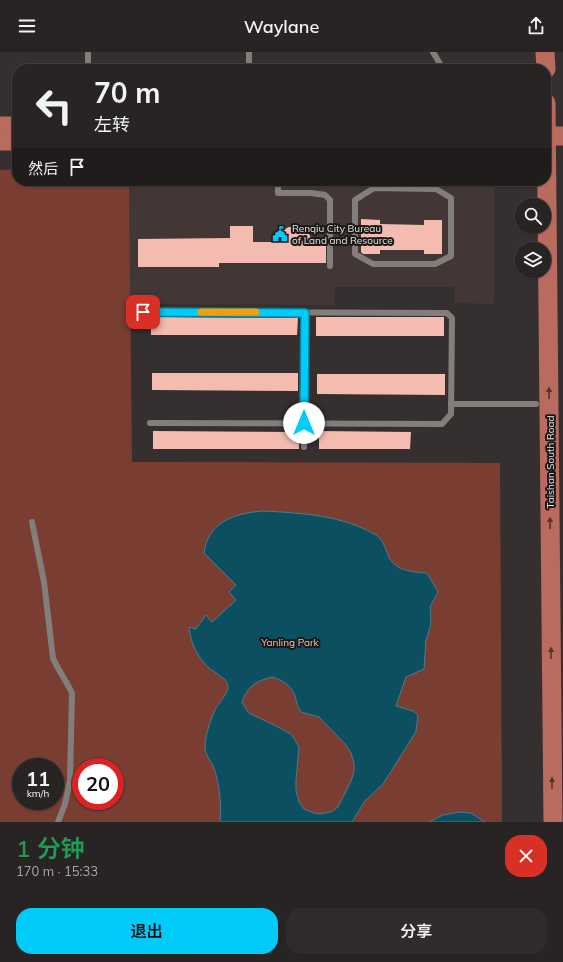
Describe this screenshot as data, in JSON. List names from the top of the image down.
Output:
{
  "streets": {
    "main road": ["Taishan South Road"]
  },
  "parks": ["Yanling Park"],
  "places": {
    "public building": ["Renqiu City Bureau of Land and Resource"]
  },
  "page": {
    "header": "Waylane",
    "turn": ["70 m", "左转"],
    "then": "然后",
    "speed": "11 km/h",
    "limit": "20",
    "heading": ["1 分钟", "170 m · 15:33"],
    "buttons": ["退出", "分享"]
  }
}
